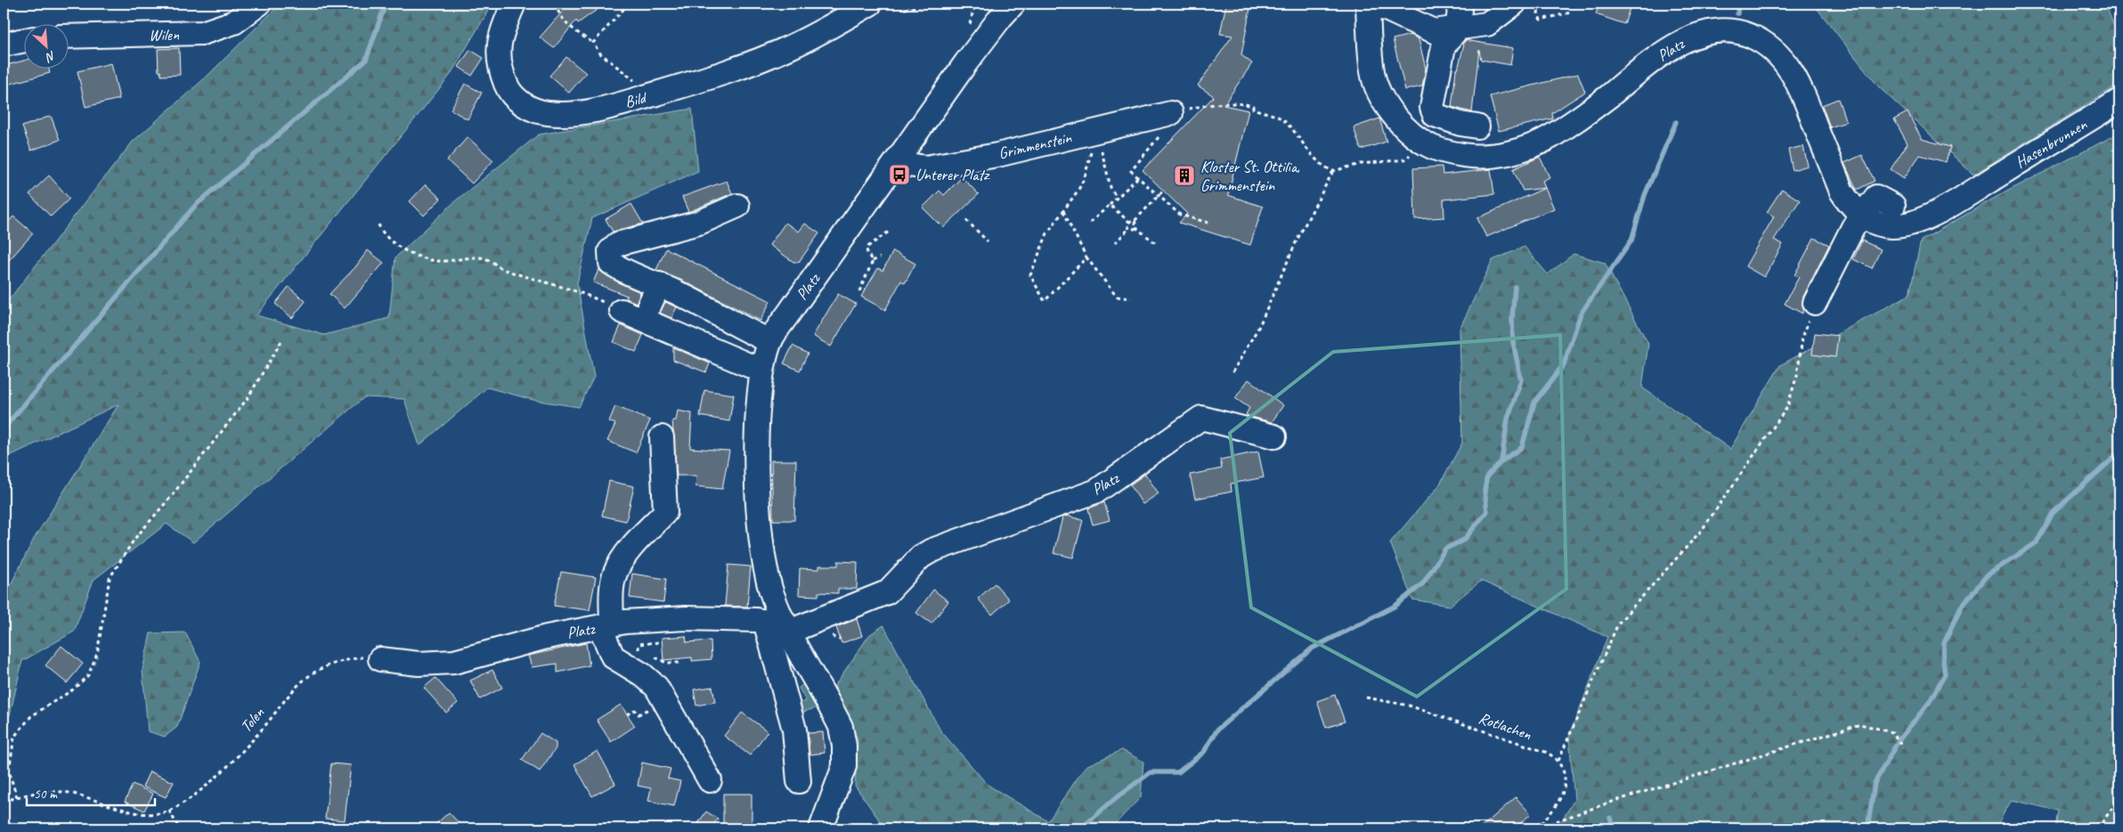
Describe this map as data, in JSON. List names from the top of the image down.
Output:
{
  "streets": {
    "street": [
      "Wilen",
      "Platz",
      "Bild",
      "Hasenbrunnen",
      "Grimmenstein"
    ],
    "path": ["Tolen", "Rotlachen"]
  },
  "crossings": [
    ["Platz", "Hasenbrunnen"],
    ["Platz", "Grimmenstein"],
    ["Platz", "Tolen"]
  ],
  "places": {
    "bus stop": ["Unterer Platz"],
    "building": ["Kloster St. Ottilia, Grimmenstein"]
  },
  "scale_bar": "50 m",
  "north": "bottom right"
}
